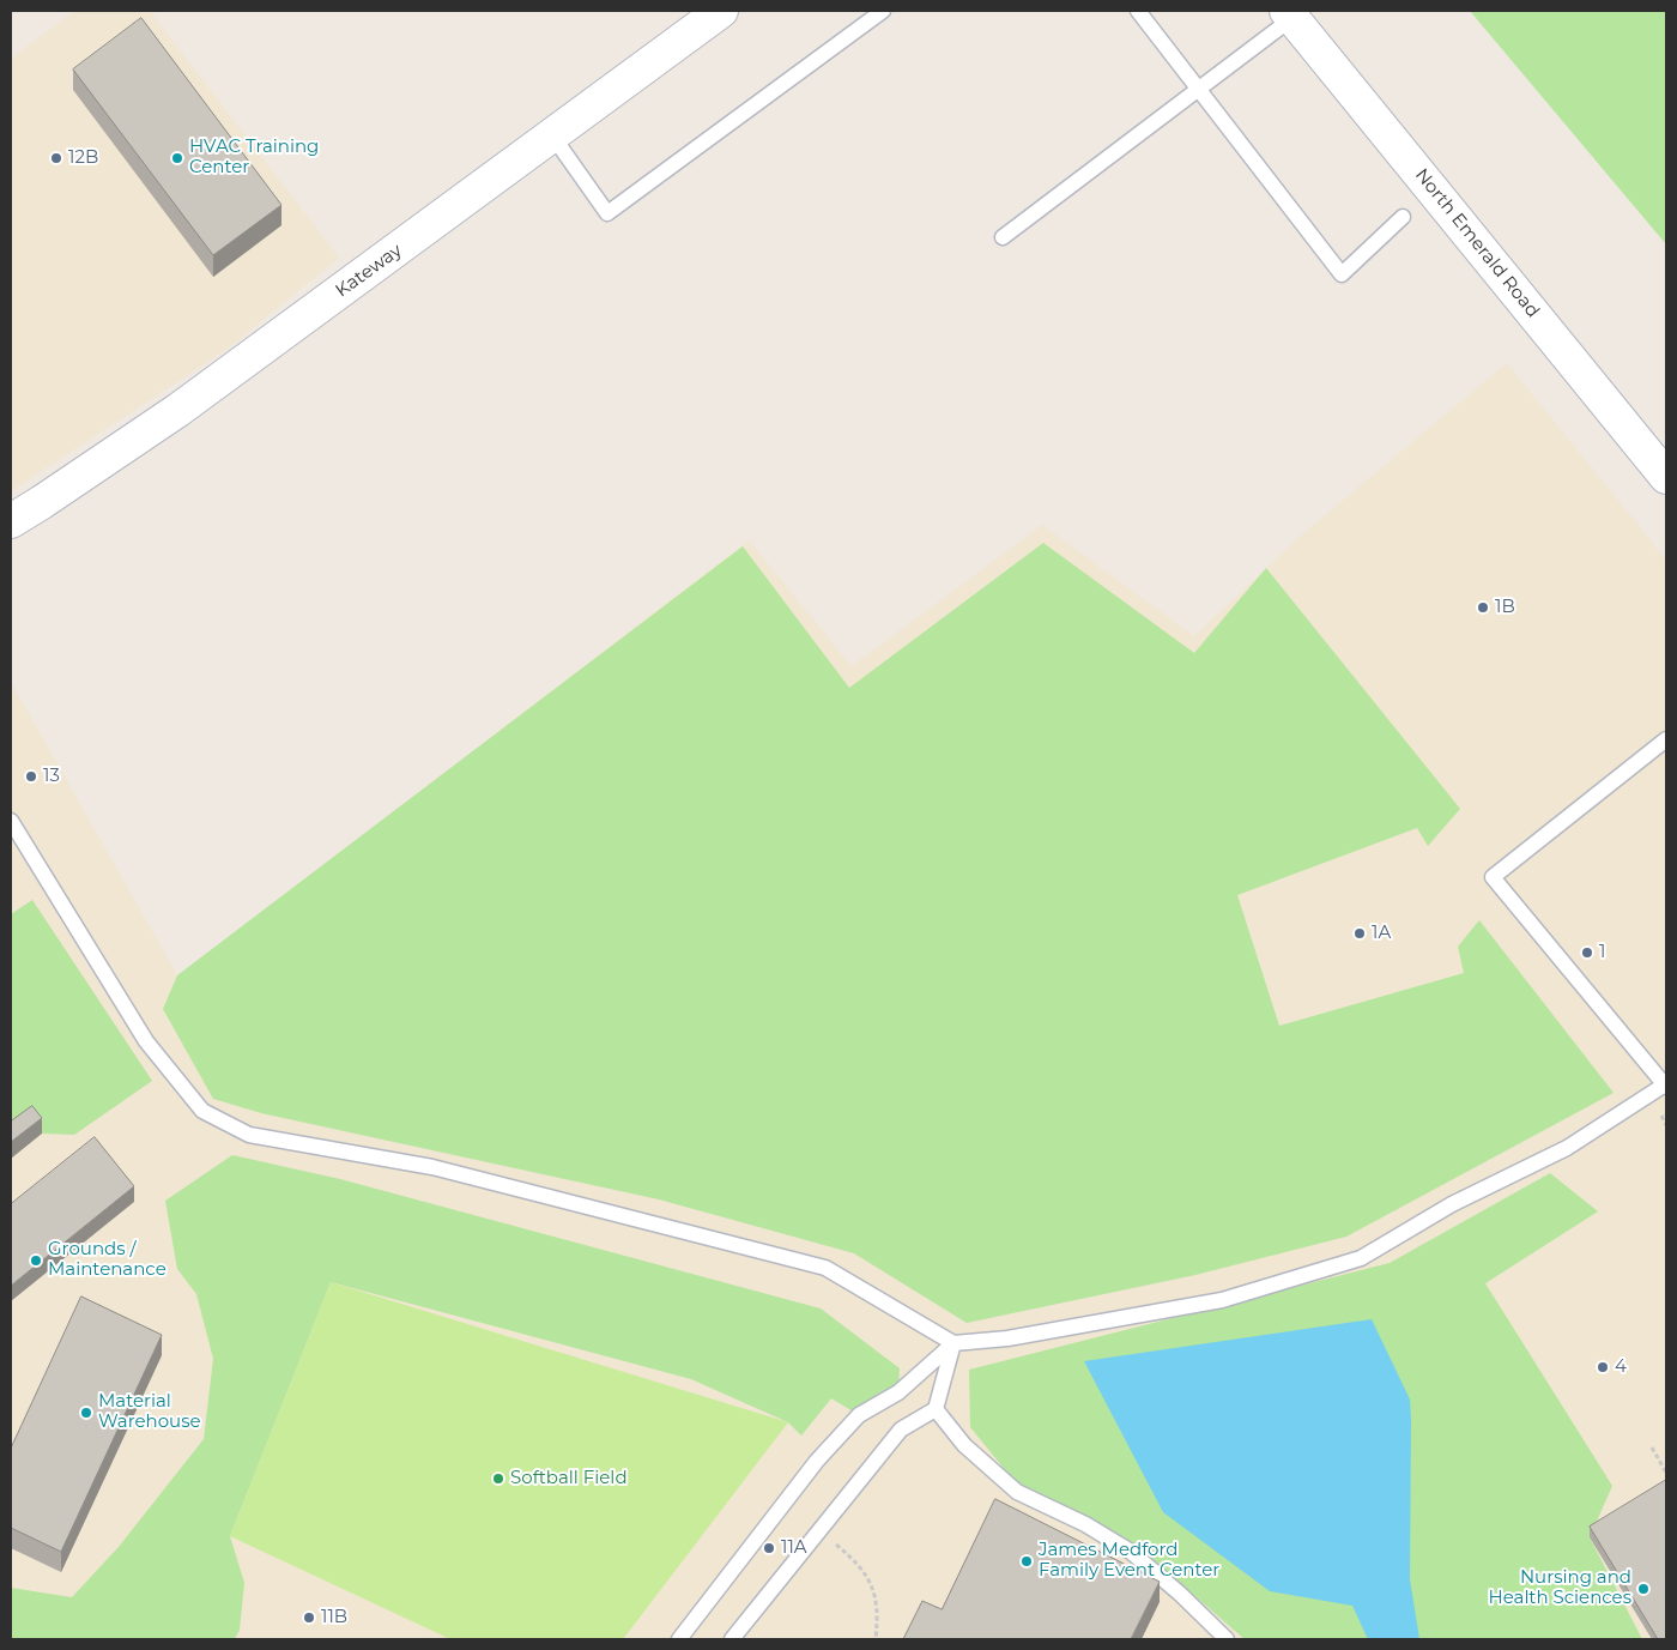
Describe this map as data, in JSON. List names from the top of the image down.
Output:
{
  "streets": {
    "street": ["North Emerald Road", "Kateway"]
  },
  "places": [
    "12B",
    "HVAC Training Center",
    "1B",
    "13",
    "1A",
    "1",
    "Grounds / Maintenance",
    "4",
    "Material Warehouse",
    "Softball Field",
    "11A",
    "James Medford Family Event Center",
    "Nursing and Health Sciences",
    "11B"
  ]
}
